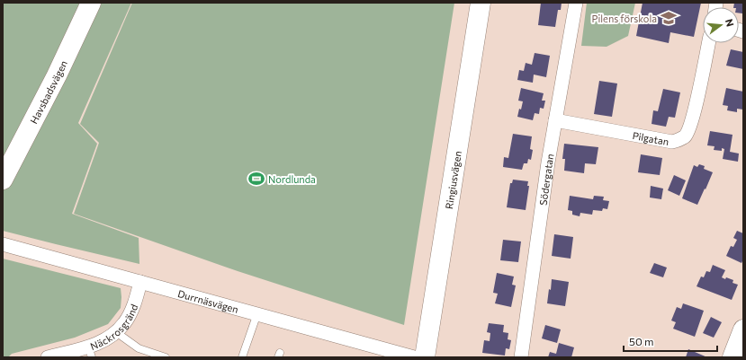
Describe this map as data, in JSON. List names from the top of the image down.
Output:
{
  "streets": {
    "street": [
      "Havsbadsvägen",
      "Pilgatan",
      "Södergatan",
      "Ringiusvägen",
      "Durrnäsvägen",
      "Näckrosgränd"
    ]
  },
  "crossings": [
    ["Pilgatan", "Södergatan"],
    ["Durrnäsvägen", "Näckrosgränd"]
  ],
  "places": {
    "school or university": ["Pilens förskola"],
    "sports": ["Nordlunda"]
  },
  "scale_bar": "50 m",
  "north": "right"
}
